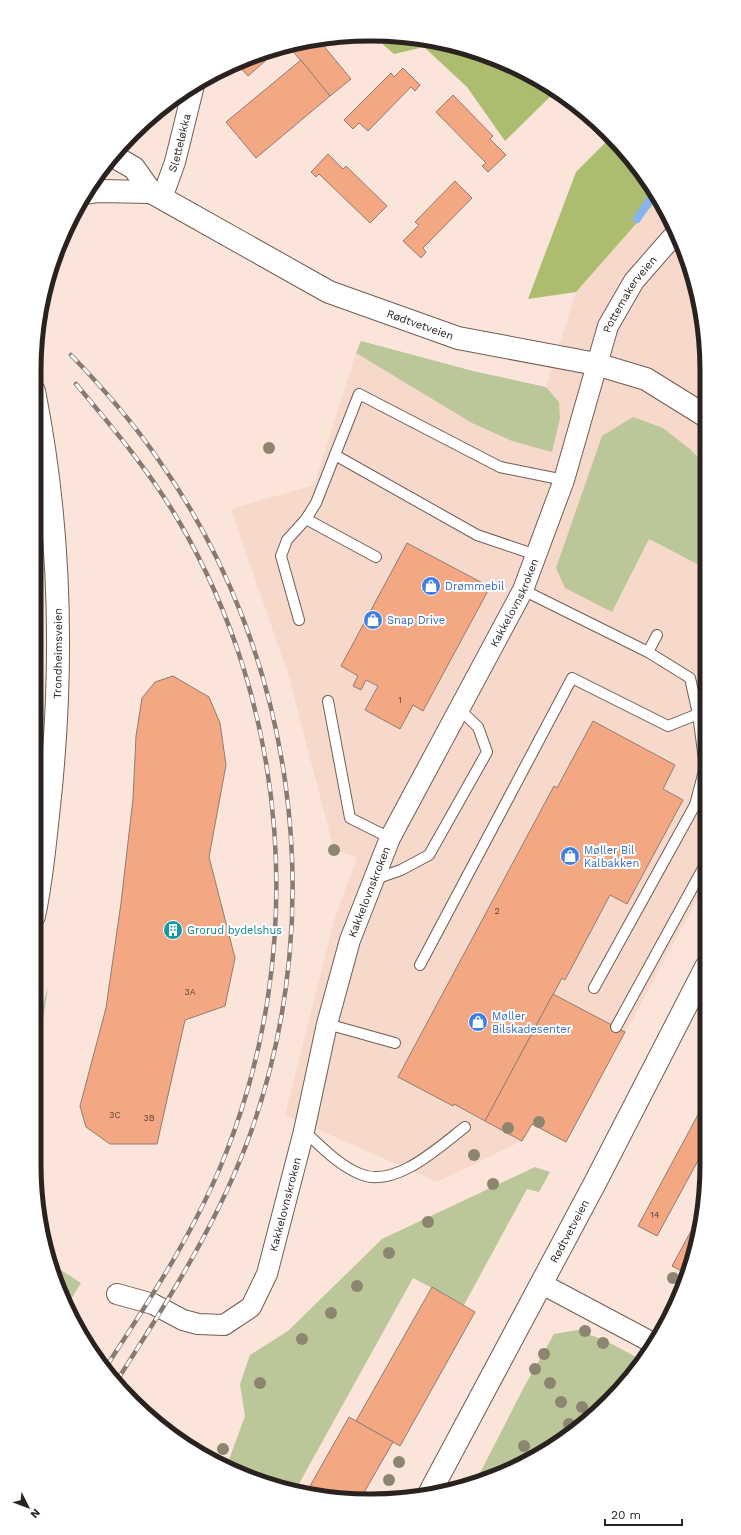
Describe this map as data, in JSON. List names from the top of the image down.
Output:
{
  "streets": {
    "main road": ["Rødtvetveien", "Trondheimsveien"],
    "street": ["Sletteløkka", "Pottemakerveien", "Kakkelovnskroken"]
  },
  "crossings": [
    ["Sletteløkka", "Rødtvetveien"],
    ["Pottemakerveien", "Rødtvetveien"],
    ["Pottemakerveien", "Kakkelovnskroken"],
    ["Rødtvetveien", "Kakkelovnskroken"]
  ],
  "places": {
    "shop": [
      "Drømmebil",
      "Snap Drive",
      "Møller Bil Kalbakken",
      "Møller Bilskadesenter"
    ],
    "building": ["Grorud bydelshus"]
  },
  "house_numbers": [
    "1",
    "2",
    "3A",
    "3C",
    "3B",
    "14"
  ],
  "scale_bar": "20 m",
  "north": "bottom right"
}
